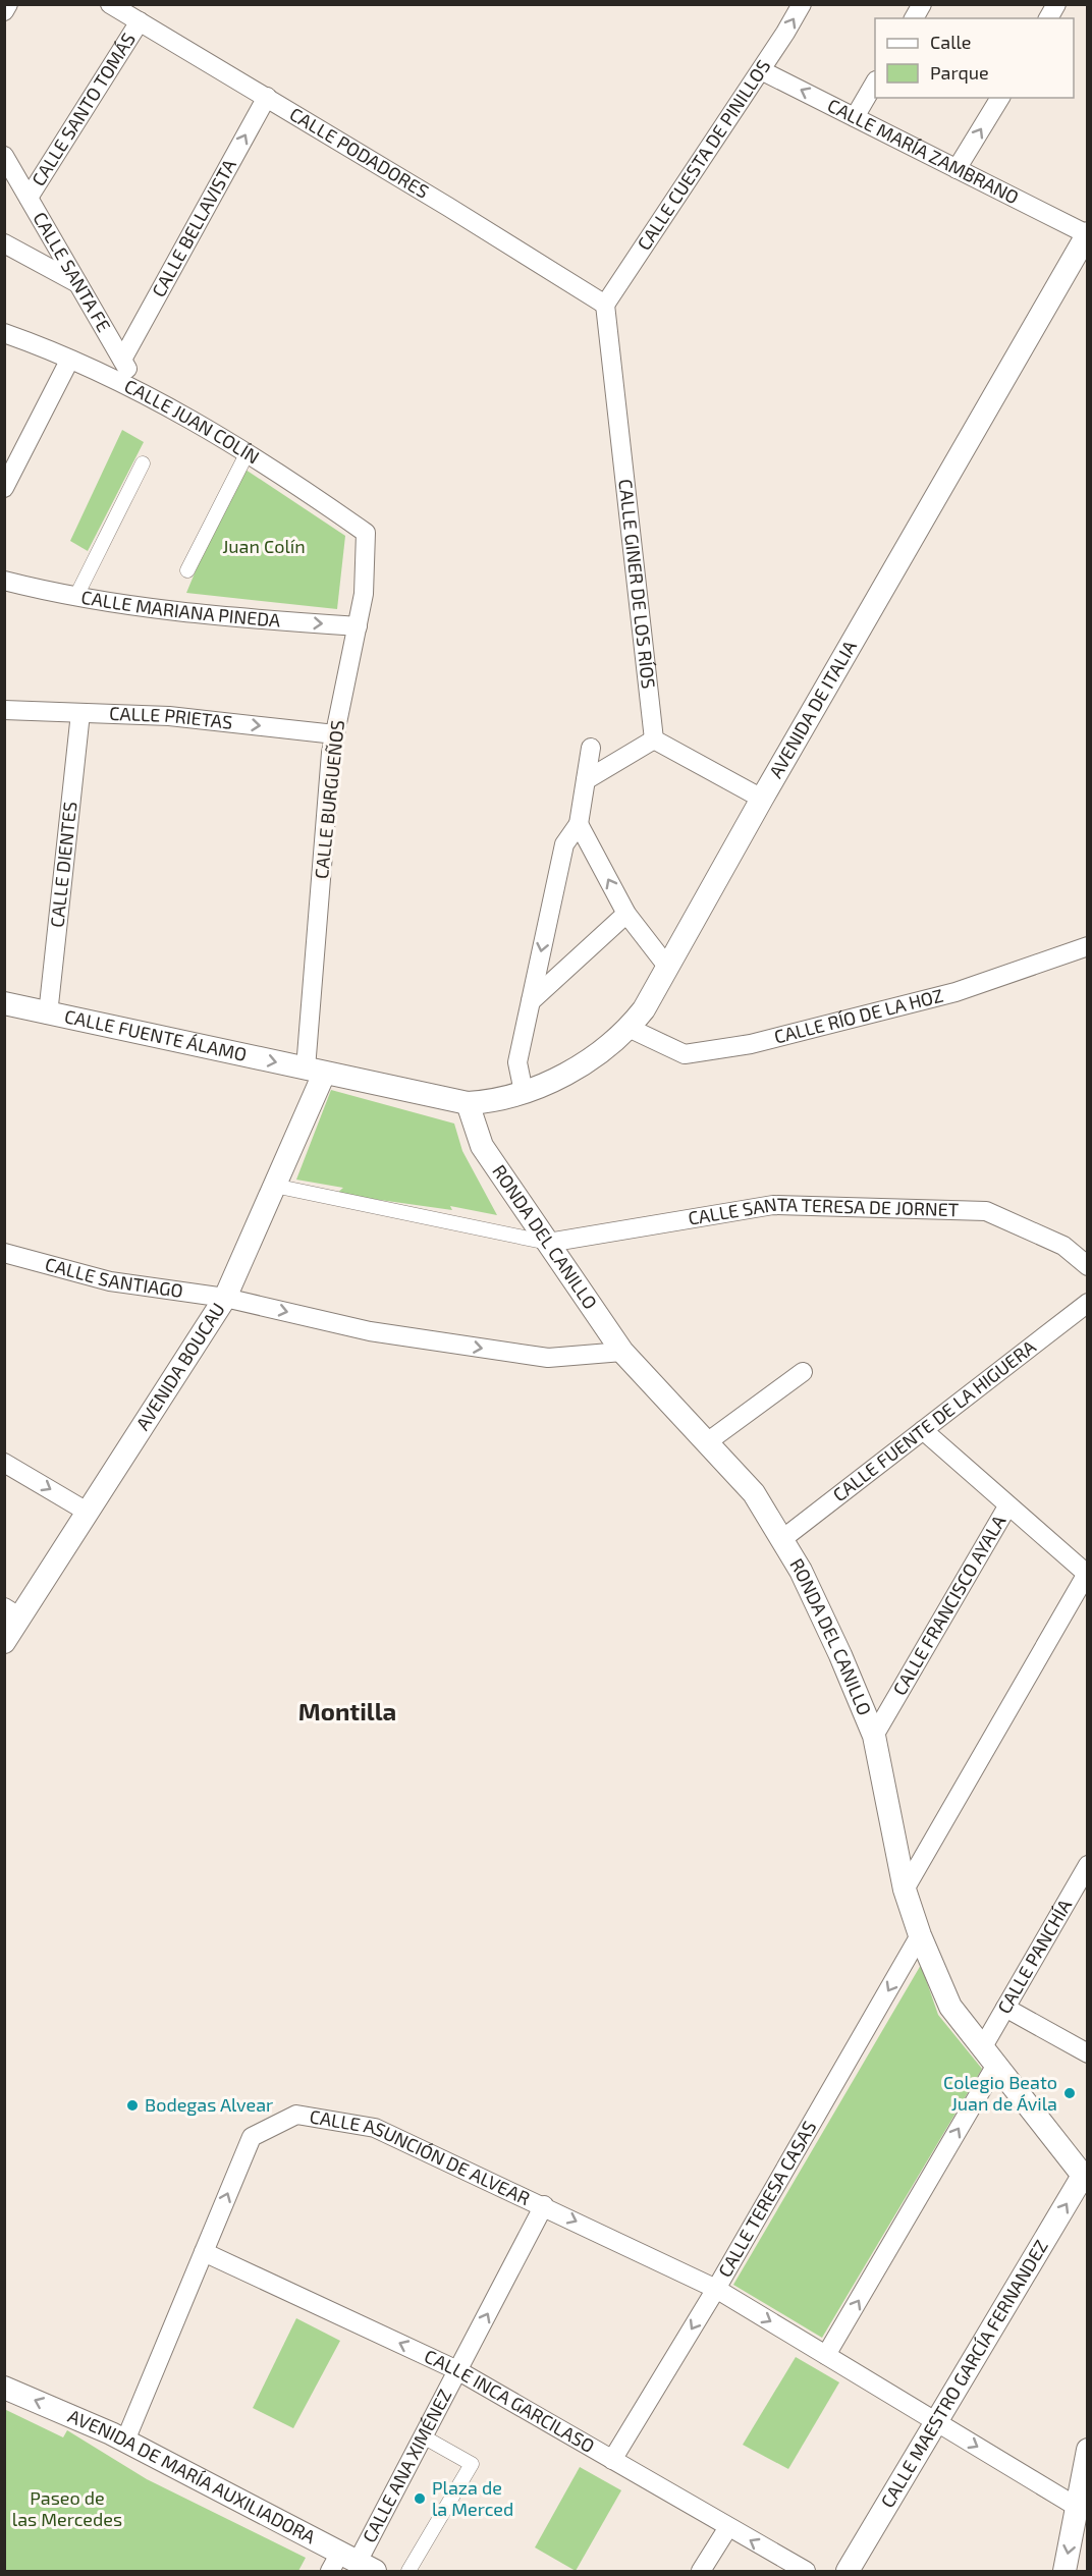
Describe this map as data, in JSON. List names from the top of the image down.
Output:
{
  "streets": {
    "street": [
      "CALLE SANTO TOMÁS",
      "CALLE MARÍA ZAMBRANO",
      "CALLE PODADORES",
      "CALLE CUESTA DE PINILLOS",
      "CALLE BELLAVISTA",
      "CALLE SANTA FE",
      "CALLE JUAN COLÍN",
      "CALLE GINER DE LOS RÍOS",
      "CALLE MARIANA PINEDA",
      "AVENIDA DE ITALIA",
      "CALLE PRIETAS",
      "CALLE BURGUEÑOS",
      "CALLE DIENTES",
      "CALLE RÍO DE LA HOZ",
      "CALLE FUENTE ÁLAMO",
      "CALLE SANTA TERESA DE JORNET",
      "RONDA DEL CANILLO",
      "CALLE SANTIAGO",
      "AVENIDA BOUCAU",
      "CALLE FUENTE DE LA HIGUERA",
      "CALLE FRANCISCO AYALA",
      "CALLE PANCHÍA",
      "CALLE ASUNCIÓN DE ALVEAR",
      "CALLE TERESA CASAS",
      "CALLE MAESTRO GARCÍA FERNANDEZ",
      "CALLE INCA GARCILASO",
      "CALLE ANA XIMÉNEZ",
      "AVENIDA DE MARÍA AUXILIADORA"
    ]
  },
  "crossings": [
    ["CALLE SANTO TOMÁS", "CALLE PODADORES"],
    ["CALLE SANTO TOMÁS", "CALLE SANTA FE"],
    ["CALLE MARÍA ZAMBRANO", "CALLE CUESTA DE PINILLOS"],
    ["CALLE MARÍA ZAMBRANO", "AVENIDA DE ITALIA"],
    ["CALLE PODADORES", "CALLE CUESTA DE PINILLOS"],
    ["CALLE PODADORES", "CALLE BELLAVISTA"],
    ["CALLE PODADORES", "CALLE GINER DE LOS RÍOS"],
    ["CALLE CUESTA DE PINILLOS", "CALLE GINER DE LOS RÍOS"],
    ["CALLE BELLAVISTA", "CALLE SANTA FE"],
    ["CALLE SANTA FE", "CALLE JUAN COLÍN"],
    ["CALLE JUAN COLÍN", "CALLE BURGUEÑOS"],
    ["CALLE MARIANA PINEDA", "CALLE BURGUEÑOS"],
    ["AVENIDA DE ITALIA", "CALLE BURGUEÑOS"],
    ["AVENIDA DE ITALIA", "CALLE RÍO DE LA HOZ"],
    ["AVENIDA DE ITALIA", "CALLE FUENTE ÁLAMO"],
    ["AVENIDA DE ITALIA", "RONDA DEL CANILLO"],
    ["AVENIDA DE ITALIA", "AVENIDA BOUCAU"],
    ["CALLE PRIETAS", "CALLE BURGUEÑOS"],
    ["CALLE PRIETAS", "CALLE DIENTES"],
    ["CALLE BURGUEÑOS", "CALLE FUENTE ÁLAMO"],
    ["CALLE BURGUEÑOS", "AVENIDA BOUCAU"],
    ["CALLE DIENTES", "CALLE FUENTE ÁLAMO"],
    ["CALLE FUENTE ÁLAMO", "AVENIDA BOUCAU"],
    ["CALLE SANTA TERESA DE JORNET", "RONDA DEL CANILLO"],
    ["RONDA DEL CANILLO", "CALLE SANTIAGO"],
    ["RONDA DEL CANILLO", "CALLE FUENTE DE LA HIGUERA"],
    ["RONDA DEL CANILLO", "CALLE FRANCISCO AYALA"],
    ["RONDA DEL CANILLO", "CALLE PANCHÍA"],
    ["RONDA DEL CANILLO", "CALLE TERESA CASAS"],
    ["RONDA DEL CANILLO", "CALLE MAESTRO GARCÍA FERNANDEZ"],
    ["CALLE SANTIAGO", "AVENIDA BOUCAU"],
    ["CALLE PANCHÍA", "CALLE ASUNCIÓN DE ALVEAR"],
    ["CALLE ASUNCIÓN DE ALVEAR", "CALLE TERESA CASAS"],
    ["CALLE ASUNCIÓN DE ALVEAR", "CALLE MAESTRO GARCÍA FERNANDEZ"],
    ["CALLE ASUNCIÓN DE ALVEAR", "CALLE INCA GARCILASO"],
    ["CALLE ASUNCIÓN DE ALVEAR", "CALLE ANA XIMÉNEZ"],
    ["CALLE ASUNCIÓN DE ALVEAR", "AVENIDA DE MARÍA AUXILIADORA"],
    ["CALLE TERESA CASAS", "CALLE INCA GARCILASO"],
    ["CALLE INCA GARCILASO", "CALLE ANA XIMÉNEZ"],
    ["CALLE ANA XIMÉNEZ", "AVENIDA DE MARÍA AUXILIADORA"]
  ],
  "one_way": [
    "CALLE BELLAVISTA",
    "CALLE MARIANA PINEDA",
    "CALLE PRIETAS",
    "CALLE FUENTE ÁLAMO",
    "CALLE PANCHÍA",
    "CALLE ASUNCIÓN DE ALVEAR",
    "CALLE TERESA CASAS",
    "CALLE MAESTRO GARCÍA FERNANDEZ",
    "CALLE INCA GARCILASO",
    "CALLE ANA XIMÉNEZ"
  ],
  "districts": ["Montilla"],
  "parks": ["Juan Colín", "Paseo de las Mercedes"],
  "places": ["Colegio Beato Juan de Ávila", "Bodegas Alvear", "Plaza de la Merced"],
  "legend": ["Calle", "Parque"]
}
